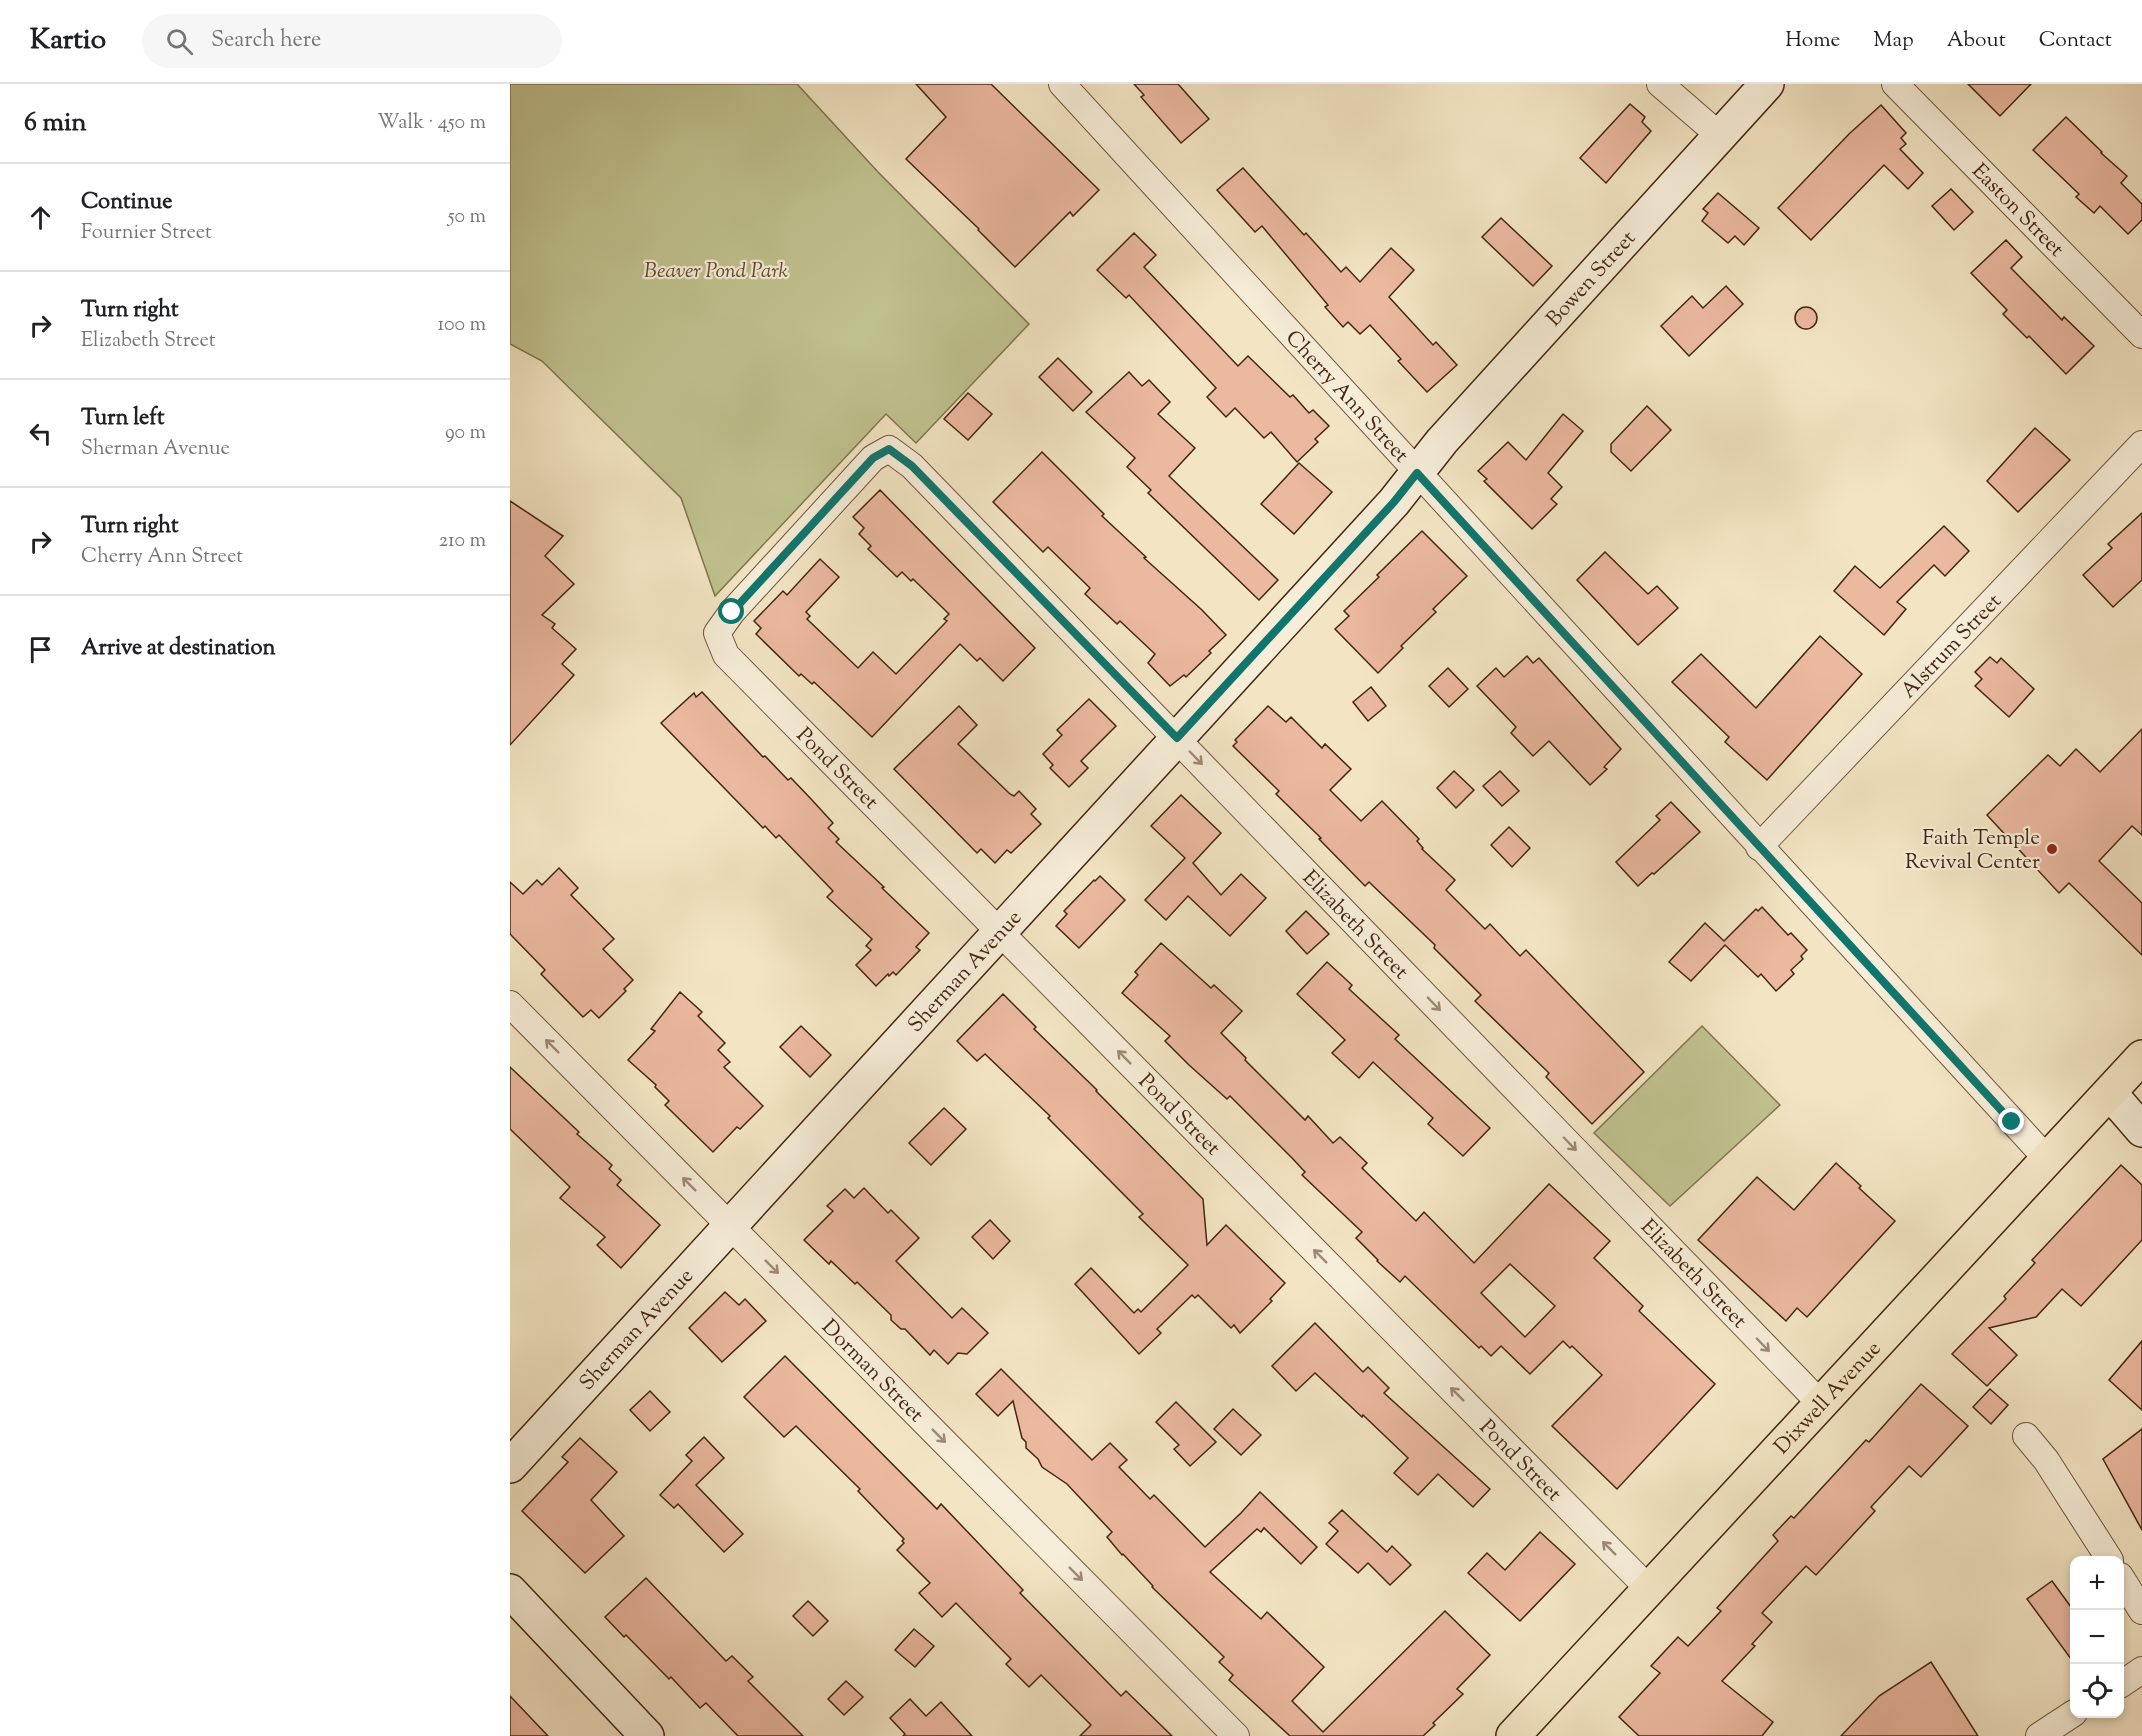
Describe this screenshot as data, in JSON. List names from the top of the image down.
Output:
{
  "streets": {
    "main road": ["Bowen Street", "Sherman Avenue", "Dixwell Avenue"],
    "street": [
      "Easton Street",
      "Cherry Ann Street",
      "Alstrum Street",
      "Pond Street",
      "Elizabeth Street",
      "Dorman Street"
    ]
  },
  "crossings": [
    ["Bowen Street", "Cherry Ann Street"],
    ["Bowen Street", "Sherman Avenue"],
    ["Cherry Ann Street", "Alstrum Street"],
    ["Cherry Ann Street", "Sherman Avenue"],
    ["Cherry Ann Street", "Dixwell Avenue"],
    ["Pond Street", "Elizabeth Street"],
    ["Pond Street", "Sherman Avenue"],
    ["Pond Street", "Dixwell Avenue"],
    ["Elizabeth Street", "Sherman Avenue"],
    ["Elizabeth Street", "Dixwell Avenue"],
    ["Sherman Avenue", "Dorman Street"]
  ],
  "one_way": ["Pond Street", "Elizabeth Street"],
  "parks": ["Beaver Pond Park"],
  "places": ["Faith Temple Revival Center"],
  "page": {
    "header": "Kartio",
    "search": "Search here",
    "nav": [
      "Home",
      "Map",
      "About",
      "Contact"
    ],
    "heading": ["6 min", "Walk · 450 m"],
    "list": [
      ["Continue", "Fournier Street", "50 m"],
      ["Turn right", "Elizabeth Street", "100 m"],
      ["Turn left", "Sherman Avenue", "90 m"],
      ["Turn right", "Cherry Ann Street", "210 m"],
      "Arrive at destination"
    ],
    "map_buttons": ["+", "−"]
  }
}
